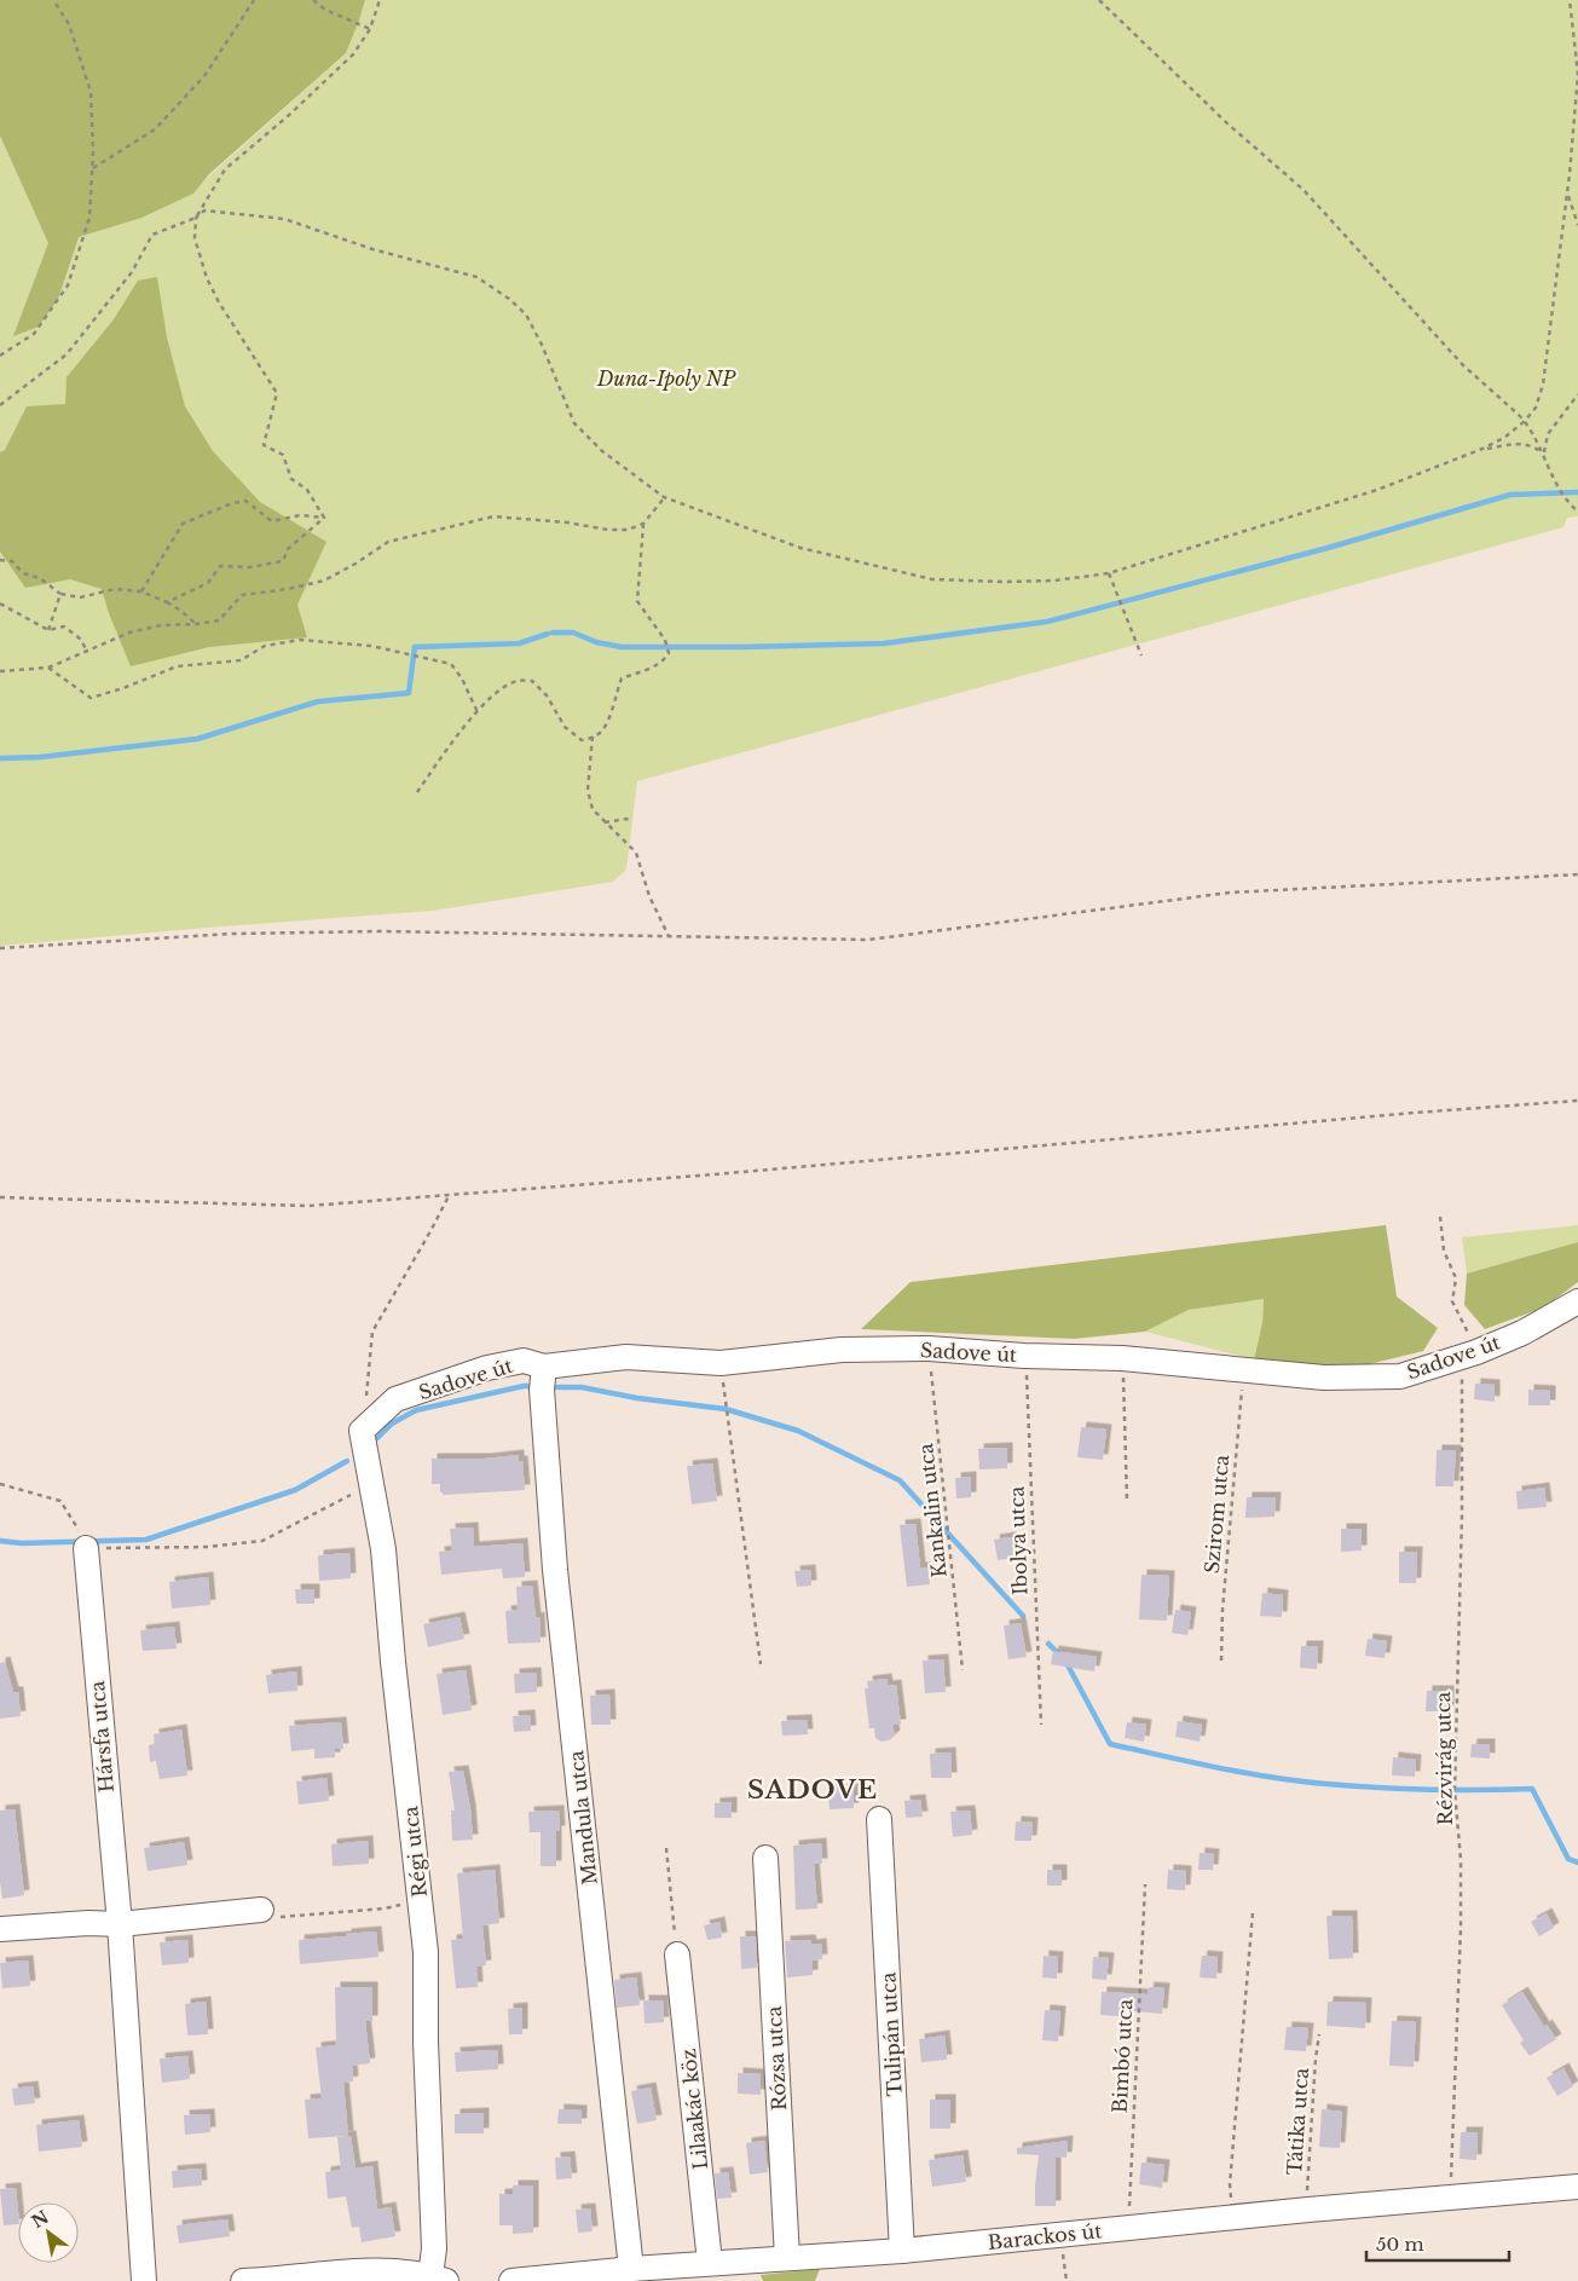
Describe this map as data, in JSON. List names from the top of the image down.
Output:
{
  "streets": {
    "street": [
      "Sadove út",
      "Hársfa utca",
      "Mandula utca",
      "Régi utca",
      "Tulipán utca",
      "Rózsa utca",
      "Lilaakác köz",
      "Barackos út"
    ],
    "path": [
      "Kankalin utca",
      "Szirom utca",
      "Ibolya utca",
      "Rézvirág utca",
      "Bimbó utca",
      "Tátika utca"
    ]
  },
  "crossings": [
    ["Sadove út", "Kankalin utca"],
    ["Sadove út", "Szirom utca"],
    ["Sadove út", "Ibolya utca"],
    ["Sadove út", "Rézvirág utca"],
    ["Sadove út", "Mandula utca"],
    ["Sadove út", "Régi utca"],
    ["Rézvirág utca", "Barackos út"],
    ["Mandula utca", "Barackos út"],
    ["Tulipán utca", "Barackos út"],
    ["Bimbó utca", "Barackos út"],
    ["Rózsa utca", "Barackos út"],
    ["Lilaakác köz", "Barackos út"],
    ["Tátika utca", "Barackos út"]
  ],
  "districts": ["SADOVE"],
  "parks": ["Duna-Ipoly NP"],
  "scale_bar": "50 m",
  "north": "top left"
}
